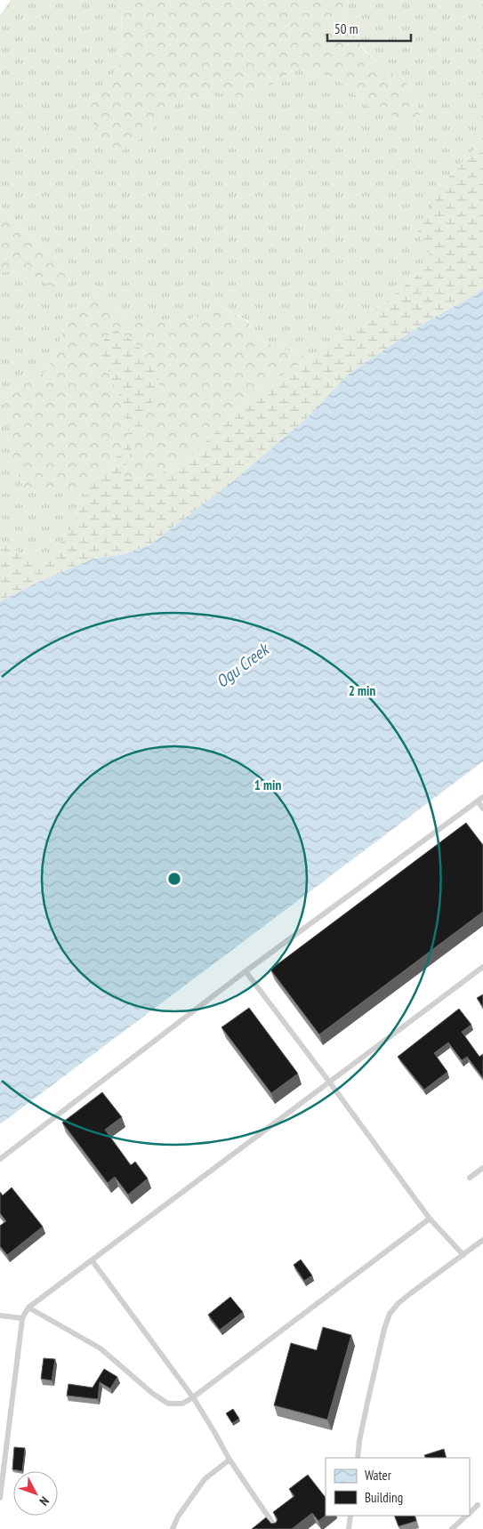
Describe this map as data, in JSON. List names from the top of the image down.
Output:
{
  "water": ["Ogu Creek"],
  "legend": ["Water", "Building"],
  "scale_bar": "50 m",
  "north": "bottom right",
  "rings": ["2 min", "1 min"]
}
